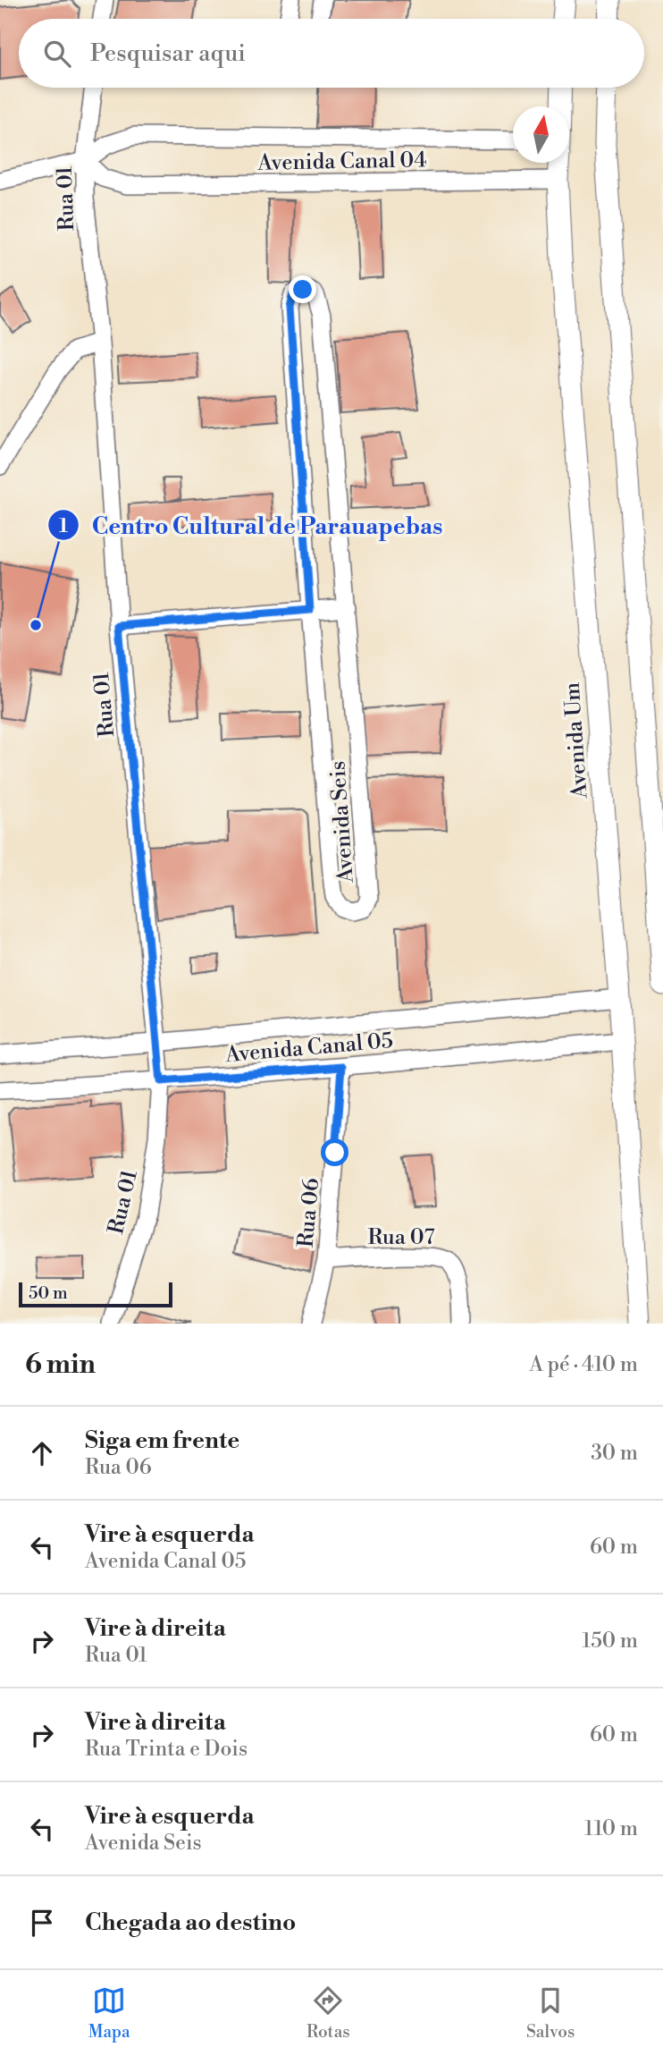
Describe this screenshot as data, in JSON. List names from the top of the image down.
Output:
{
  "streets": {
    "street": [
      "Avenida Canal 04",
      "Rua 01",
      "Avenida Um",
      "Avenida Seis",
      "Avenida Canal 05",
      "Rua 06",
      "Rua 07"
    ]
  },
  "crossings": [
    ["Avenida Canal 04", "Rua 01"],
    ["Avenida Canal 04", "Avenida Um"],
    ["Rua 01", "Avenida Canal 05"],
    ["Avenida Um", "Avenida Canal 05"],
    ["Avenida Canal 05", "Rua 06"],
    ["Rua 06", "Rua 07"]
  ],
  "places": ["Centro Cultural de Parauapebas"],
  "scale_bar": "50 m",
  "north": "top",
  "page": {
    "search": "Pesquisar aqui",
    "scale": "50 m",
    "heading": ["6 min", "A pé · 410 m"],
    "list": [
      ["Siga em frente", "Rua 06", "30 m"],
      ["Vire à esquerda", "Avenida Canal 05", "60 m"],
      ["Vire à direita", "Rua 01", "150 m"],
      ["Vire à direita", "Rua Trinta e Dois", "60 m"],
      ["Vire à esquerda", "Avenida Seis", "110 m"],
      "Chegada ao destino"
    ],
    "nav": ["Mapa", "Rotas", "Salvos"]
  }
}
